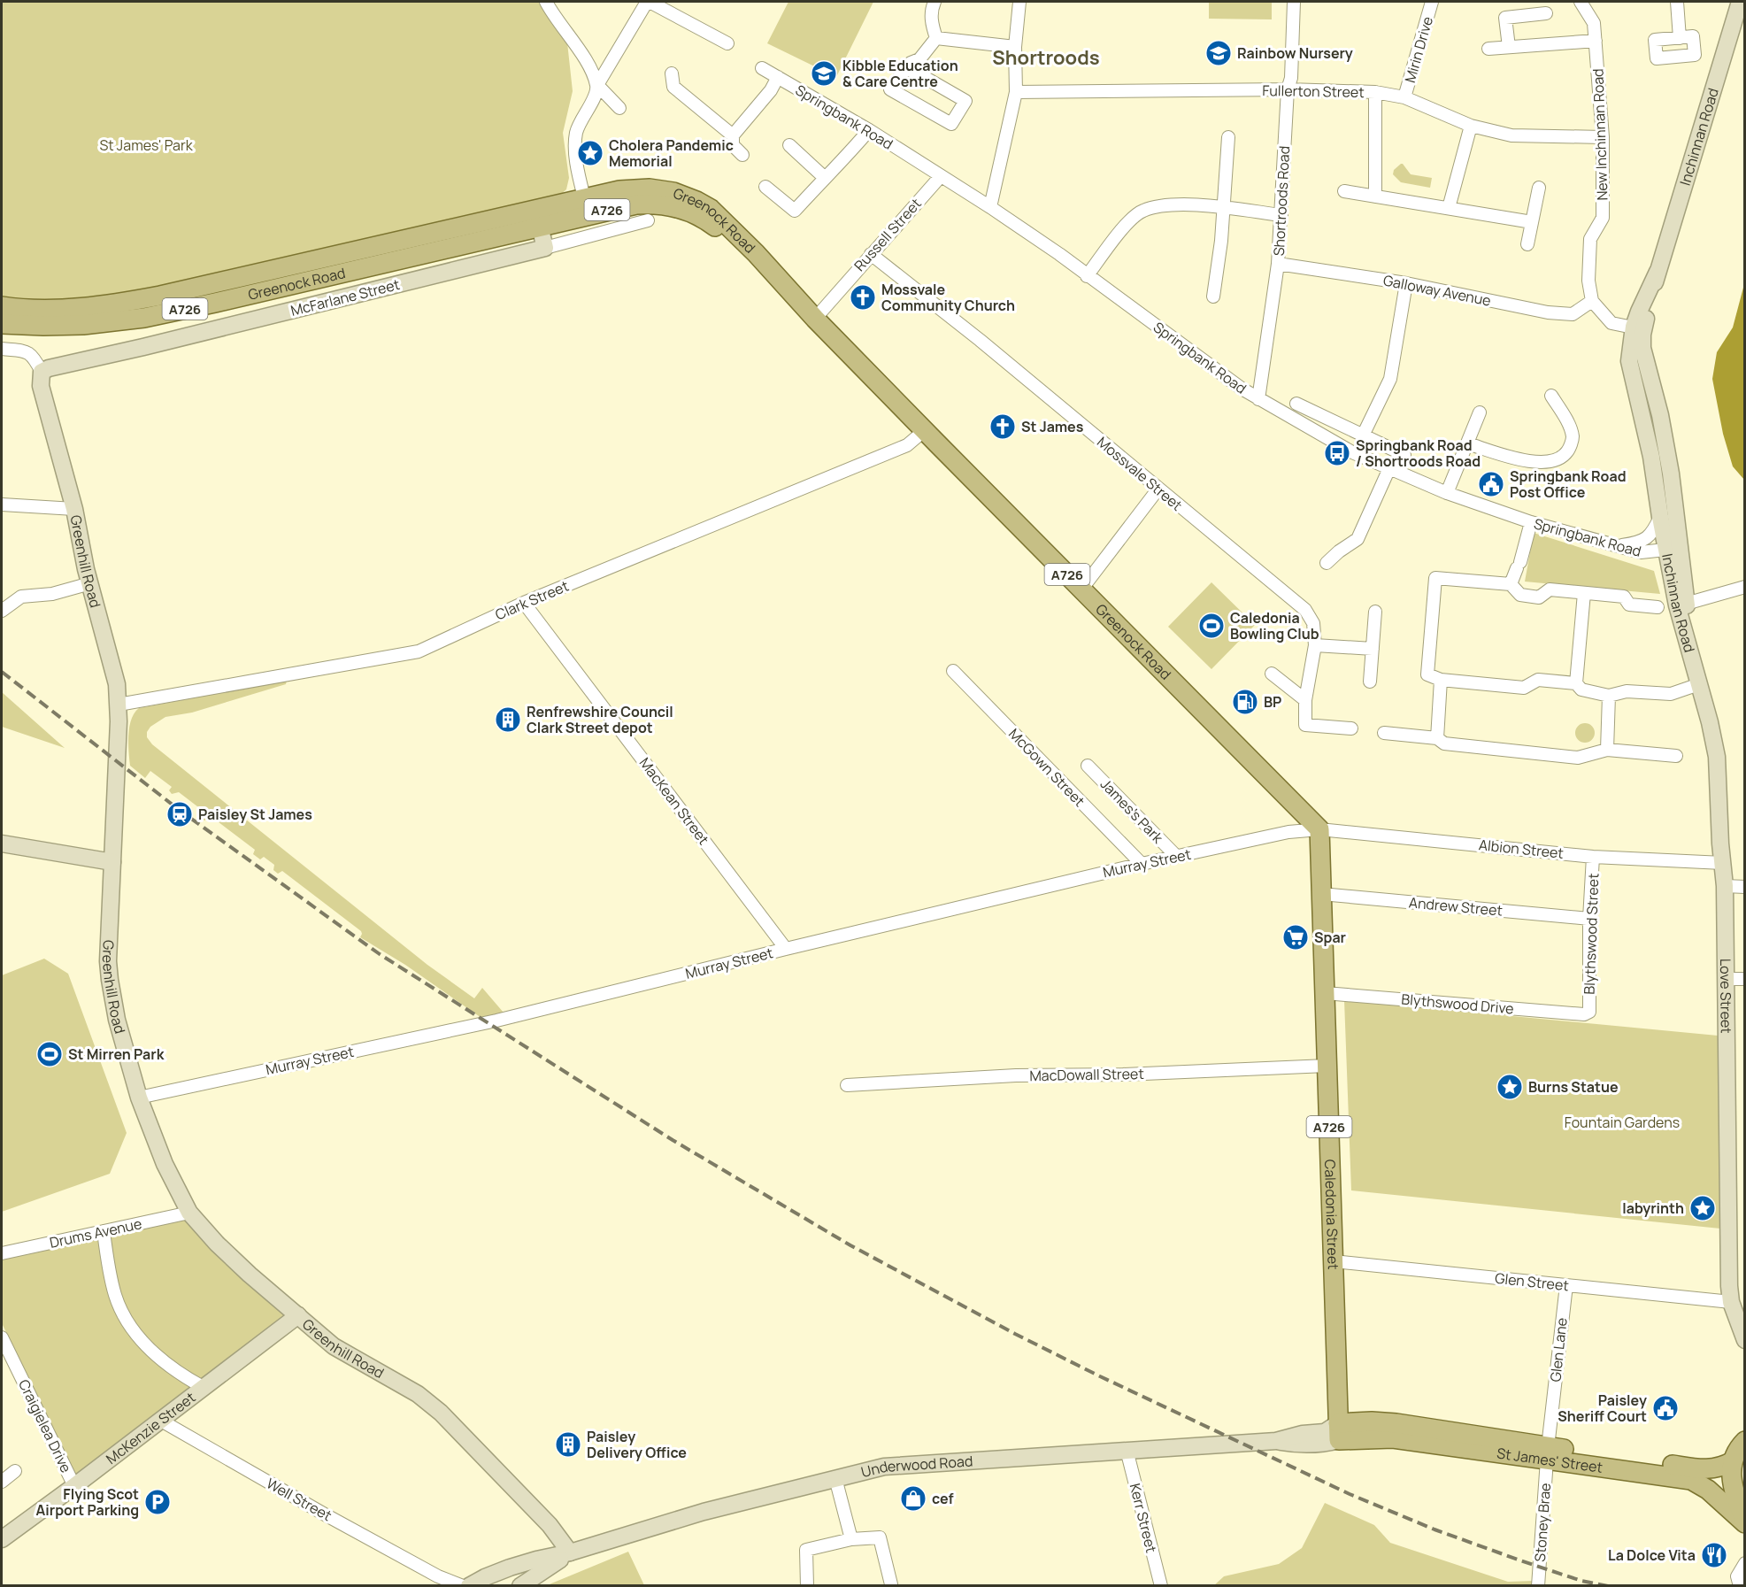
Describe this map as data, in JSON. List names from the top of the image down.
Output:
{
  "streets": {
    "main road": [
      "A726",
      "Greenock Road",
      "Caledonia Street",
      "St James' Street"
    ],
    "street": [
      "Mirin Drive",
      "Fullerton Street",
      "Springbank Road",
      "New Inchinnan Road",
      "Inchinnan Road",
      "Shortroods Road",
      "Russell Street",
      "Galloway Avenue",
      "McFarlane Street",
      "Mossvale Street",
      "Greenhill Road",
      "Clark Street",
      "McGown Street",
      "MacKean Street",
      "James's Park",
      "Albion Street",
      "Murray Street",
      "Andrew Street",
      "Blythswood Street",
      "Love Street",
      "Blythswood Drive",
      "MacDowall Street",
      "Drums Avenue",
      "Glen Street",
      "Glen Lane",
      "Craigielea Drive",
      "McKenzie Street",
      "Underwood Road",
      "Well Street",
      "Kerr Street",
      "Stoney Brae"
    ]
  },
  "crossings": [
    ["Mirin Drive", "Fullerton Street"],
    ["Fullerton Street", "New Inchinnan Road"],
    ["Fullerton Street", "Shortroods Road"],
    ["Springbank Road", "Inchinnan Road"],
    ["Springbank Road", "Shortroods Road"],
    ["Springbank Road", "Russell Street"],
    ["New Inchinnan Road", "Galloway Avenue"],
    ["Inchinnan Road", "Love Street"],
    ["Shortroods Road", "Galloway Avenue"],
    ["Greenock Road", "Russell Street"],
    ["Greenock Road", "Clark Street"],
    ["Greenock Road", "Albion Street"],
    ["Greenock Road", "Murray Street"],
    ["Greenock Road", "Caledonia Street"],
    ["Russell Street", "Mossvale Street"],
    ["McFarlane Street", "Greenhill Road"],
    ["Greenhill Road", "Clark Street"],
    ["Greenhill Road", "Murray Street"],
    ["Greenhill Road", "Drums Avenue"],
    ["Greenhill Road", "McKenzie Street"],
    ["Greenhill Road", "Underwood Road"],
    ["Clark Street", "MacKean Street"],
    ["McGown Street", "Murray Street"],
    ["MacKean Street", "Murray Street"],
    ["James's Park", "Murray Street"],
    ["Albion Street", "Murray Street"],
    ["Albion Street", "Blythswood Street"],
    ["Albion Street", "Love Street"],
    ["Albion Street", "Caledonia Street"],
    ["Murray Street", "Caledonia Street"],
    ["Andrew Street", "Blythswood Street"],
    ["Andrew Street", "Caledonia Street"],
    ["Blythswood Street", "Blythswood Drive"],
    ["Love Street", "Glen Street"],
    ["Blythswood Drive", "Caledonia Street"],
    ["MacDowall Street", "Caledonia Street"],
    ["Caledonia Street", "Glen Street"],
    ["Caledonia Street", "St James' Street"],
    ["Caledonia Street", "Underwood Road"],
    ["Glen Street", "Glen Lane"],
    ["Glen Lane", "St James' Street"],
    ["Glen Lane", "Stoney Brae"],
    ["Craigielea Drive", "McKenzie Street"],
    ["McKenzie Street", "Well Street"],
    ["St James' Street", "Underwood Road"],
    ["St James' Street", "Stoney Brae"],
    ["Underwood Road", "Kerr Street"]
  ],
  "districts": ["Shortroods"],
  "parks": ["St James' Park", "Fountain Gardens"],
  "places": {
    "school or university": ["Rainbow Nursery", "Kibble Education & Care Centre"],
    "place": ["Cholera Pandemic Memorial", "Burns Statue", "labyrinth"],
    "church": ["Mossvale Community Church", "St James"],
    "bus stop": ["Springbank Road / Shortroods Road"],
    "public building": ["Springbank Road Post Office", "Paisley Sheriff Court"],
    "sports": ["Caledonia Bowling Club", "St Mirren Park"],
    "fuel station": ["BP"],
    "building": ["Renfrewshire Council Clark Street depot", "Paisley Delivery Office"],
    "station": ["Paisley St James"],
    "supermarket": ["Spar"],
    "shop": ["cef"],
    "parking": ["Flying Scot Airport Parking"],
    "restaurant": ["La Dolce Vita"]
  }
}
